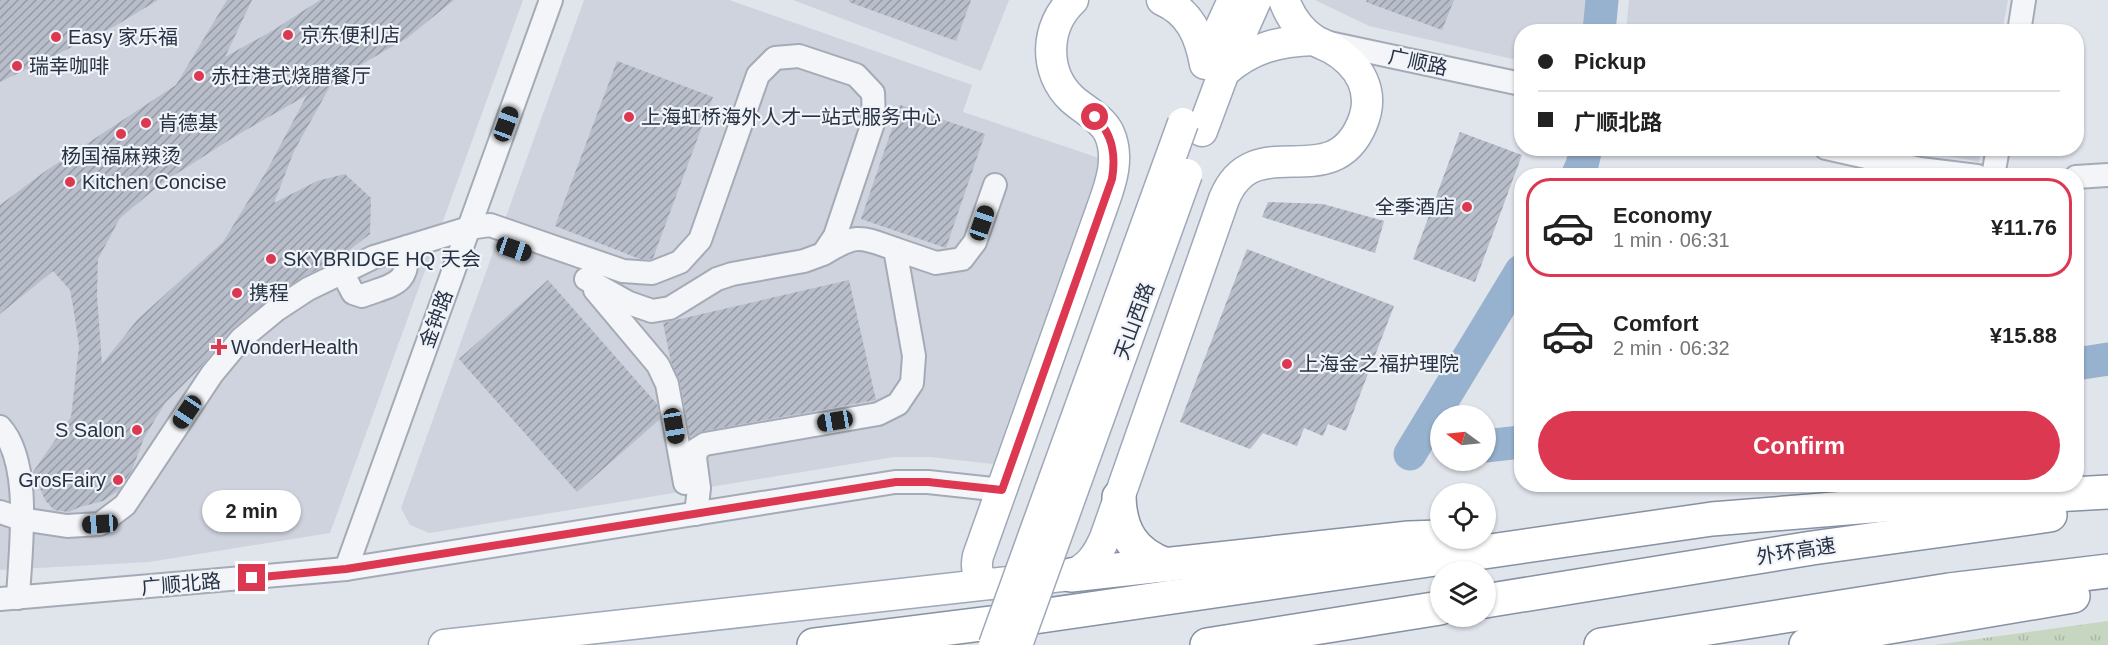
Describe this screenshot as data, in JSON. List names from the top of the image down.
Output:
{
  "streets": {
    "highway": ["外环高速"],
    "main road": ["天山西路"],
    "street": ["广顺路", "金钟路", "广顺北路"]
  },
  "crossings": [
    ["金钟路", "广顺北路"]
  ],
  "places": {
    "other": [
      "京东便利店",
      "Easy 家乐福",
      "瑞幸咖啡",
      "赤柱港式烧腊餐厅",
      "上海虹桥海外人才一站式服务中心",
      "肯德基",
      "杨国福麻辣烫",
      "Kitchen Concise",
      "全季酒店",
      "SKYBRIDGE HQ 天会",
      "携程",
      "上海金之福护理院",
      "S Salon",
      "GrosFairy"
    ],
    "health": ["WonderHealth"]
  },
  "north": "left",
  "page": {
    "banner": ["Pickup", "广顺北路"],
    "list": [
      {
        "name": "Economy",
        "note": "1 min · 06:31",
        "value": "¥11.76"
      },
      {
        "name": "Comfort",
        "note": "2 min · 06:32",
        "value": "¥15.88"
      }
    ],
    "buttons": "Confirm",
    "bubble": "2 min"
  }
}
